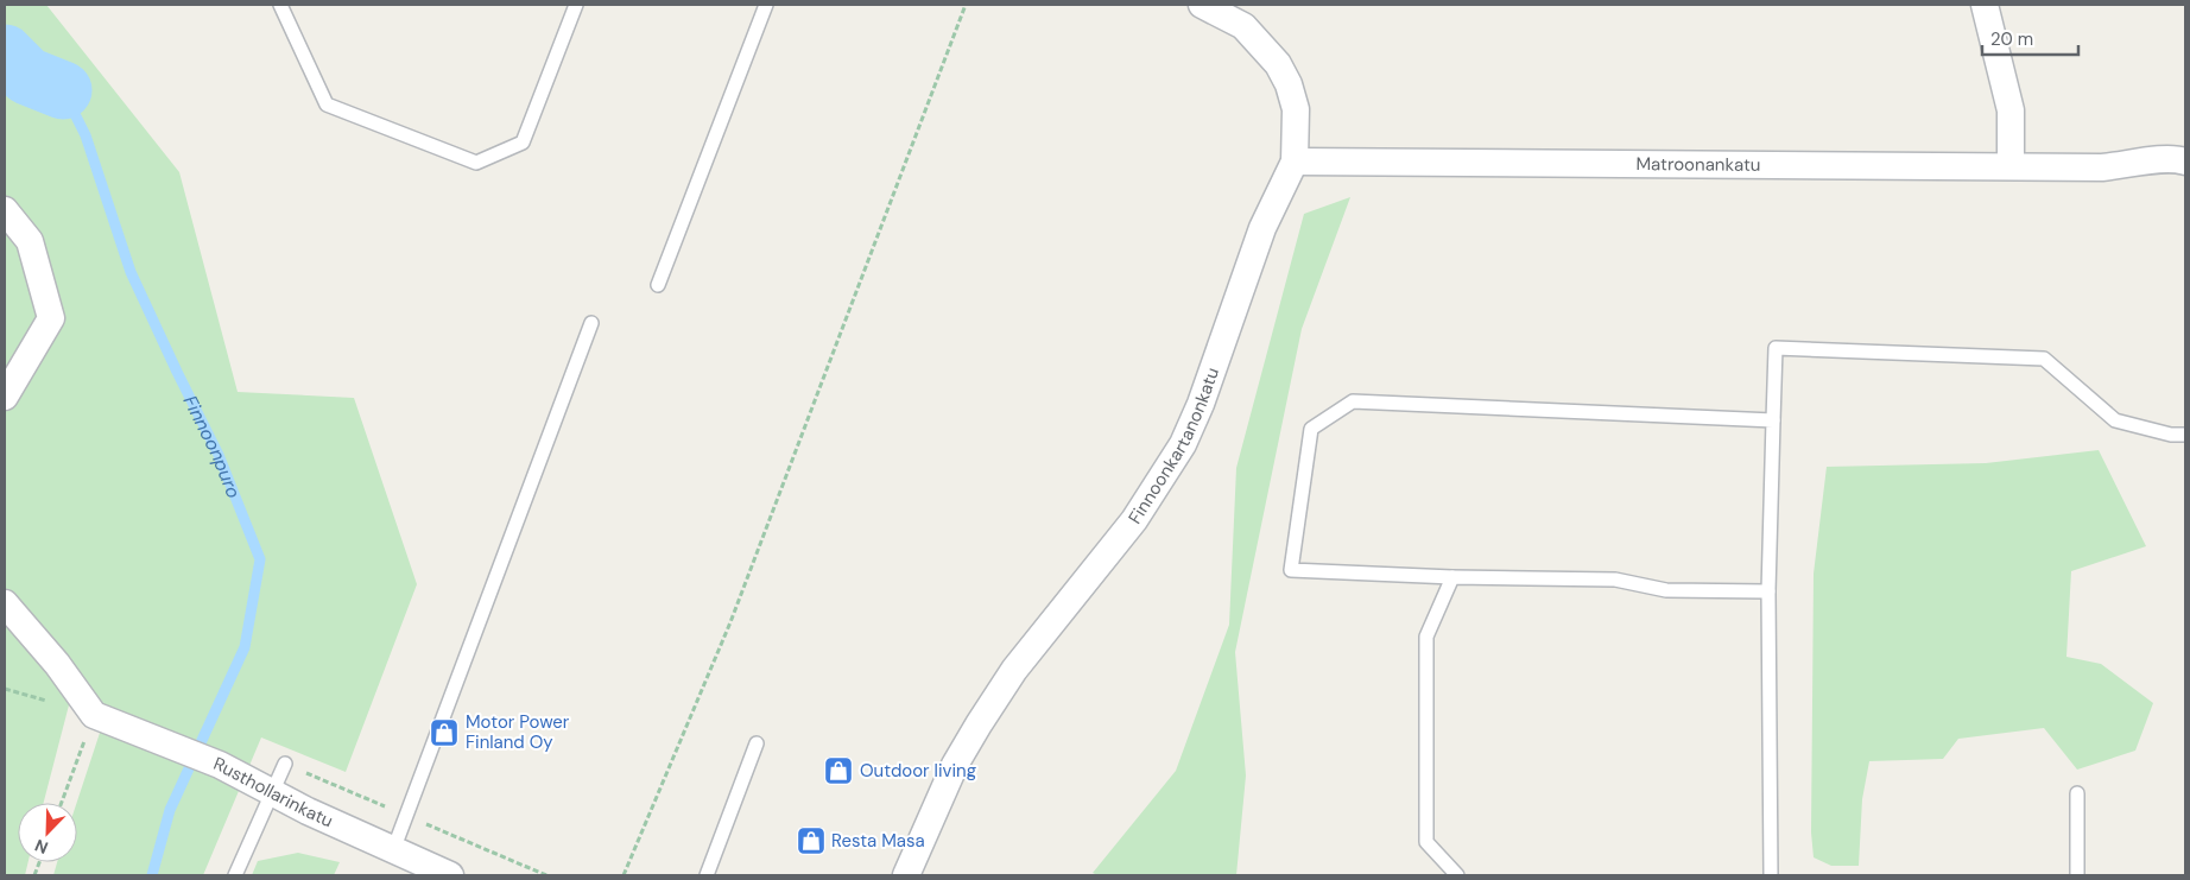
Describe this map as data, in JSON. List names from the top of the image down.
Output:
{
  "streets": {
    "street": ["Matroonankatu", "Finnoonkartanonkatu", "Rusthollarinkatu"]
  },
  "crossings": [
    ["Matroonankatu", "Finnoonkartanonkatu"]
  ],
  "water": ["Finnoonpuro"],
  "places": {
    "shop": ["Motor Power Finland Oy", "Outdoor living", "Resta Masa"]
  },
  "scale_bar": "20 m",
  "north": "bottom left"
}
